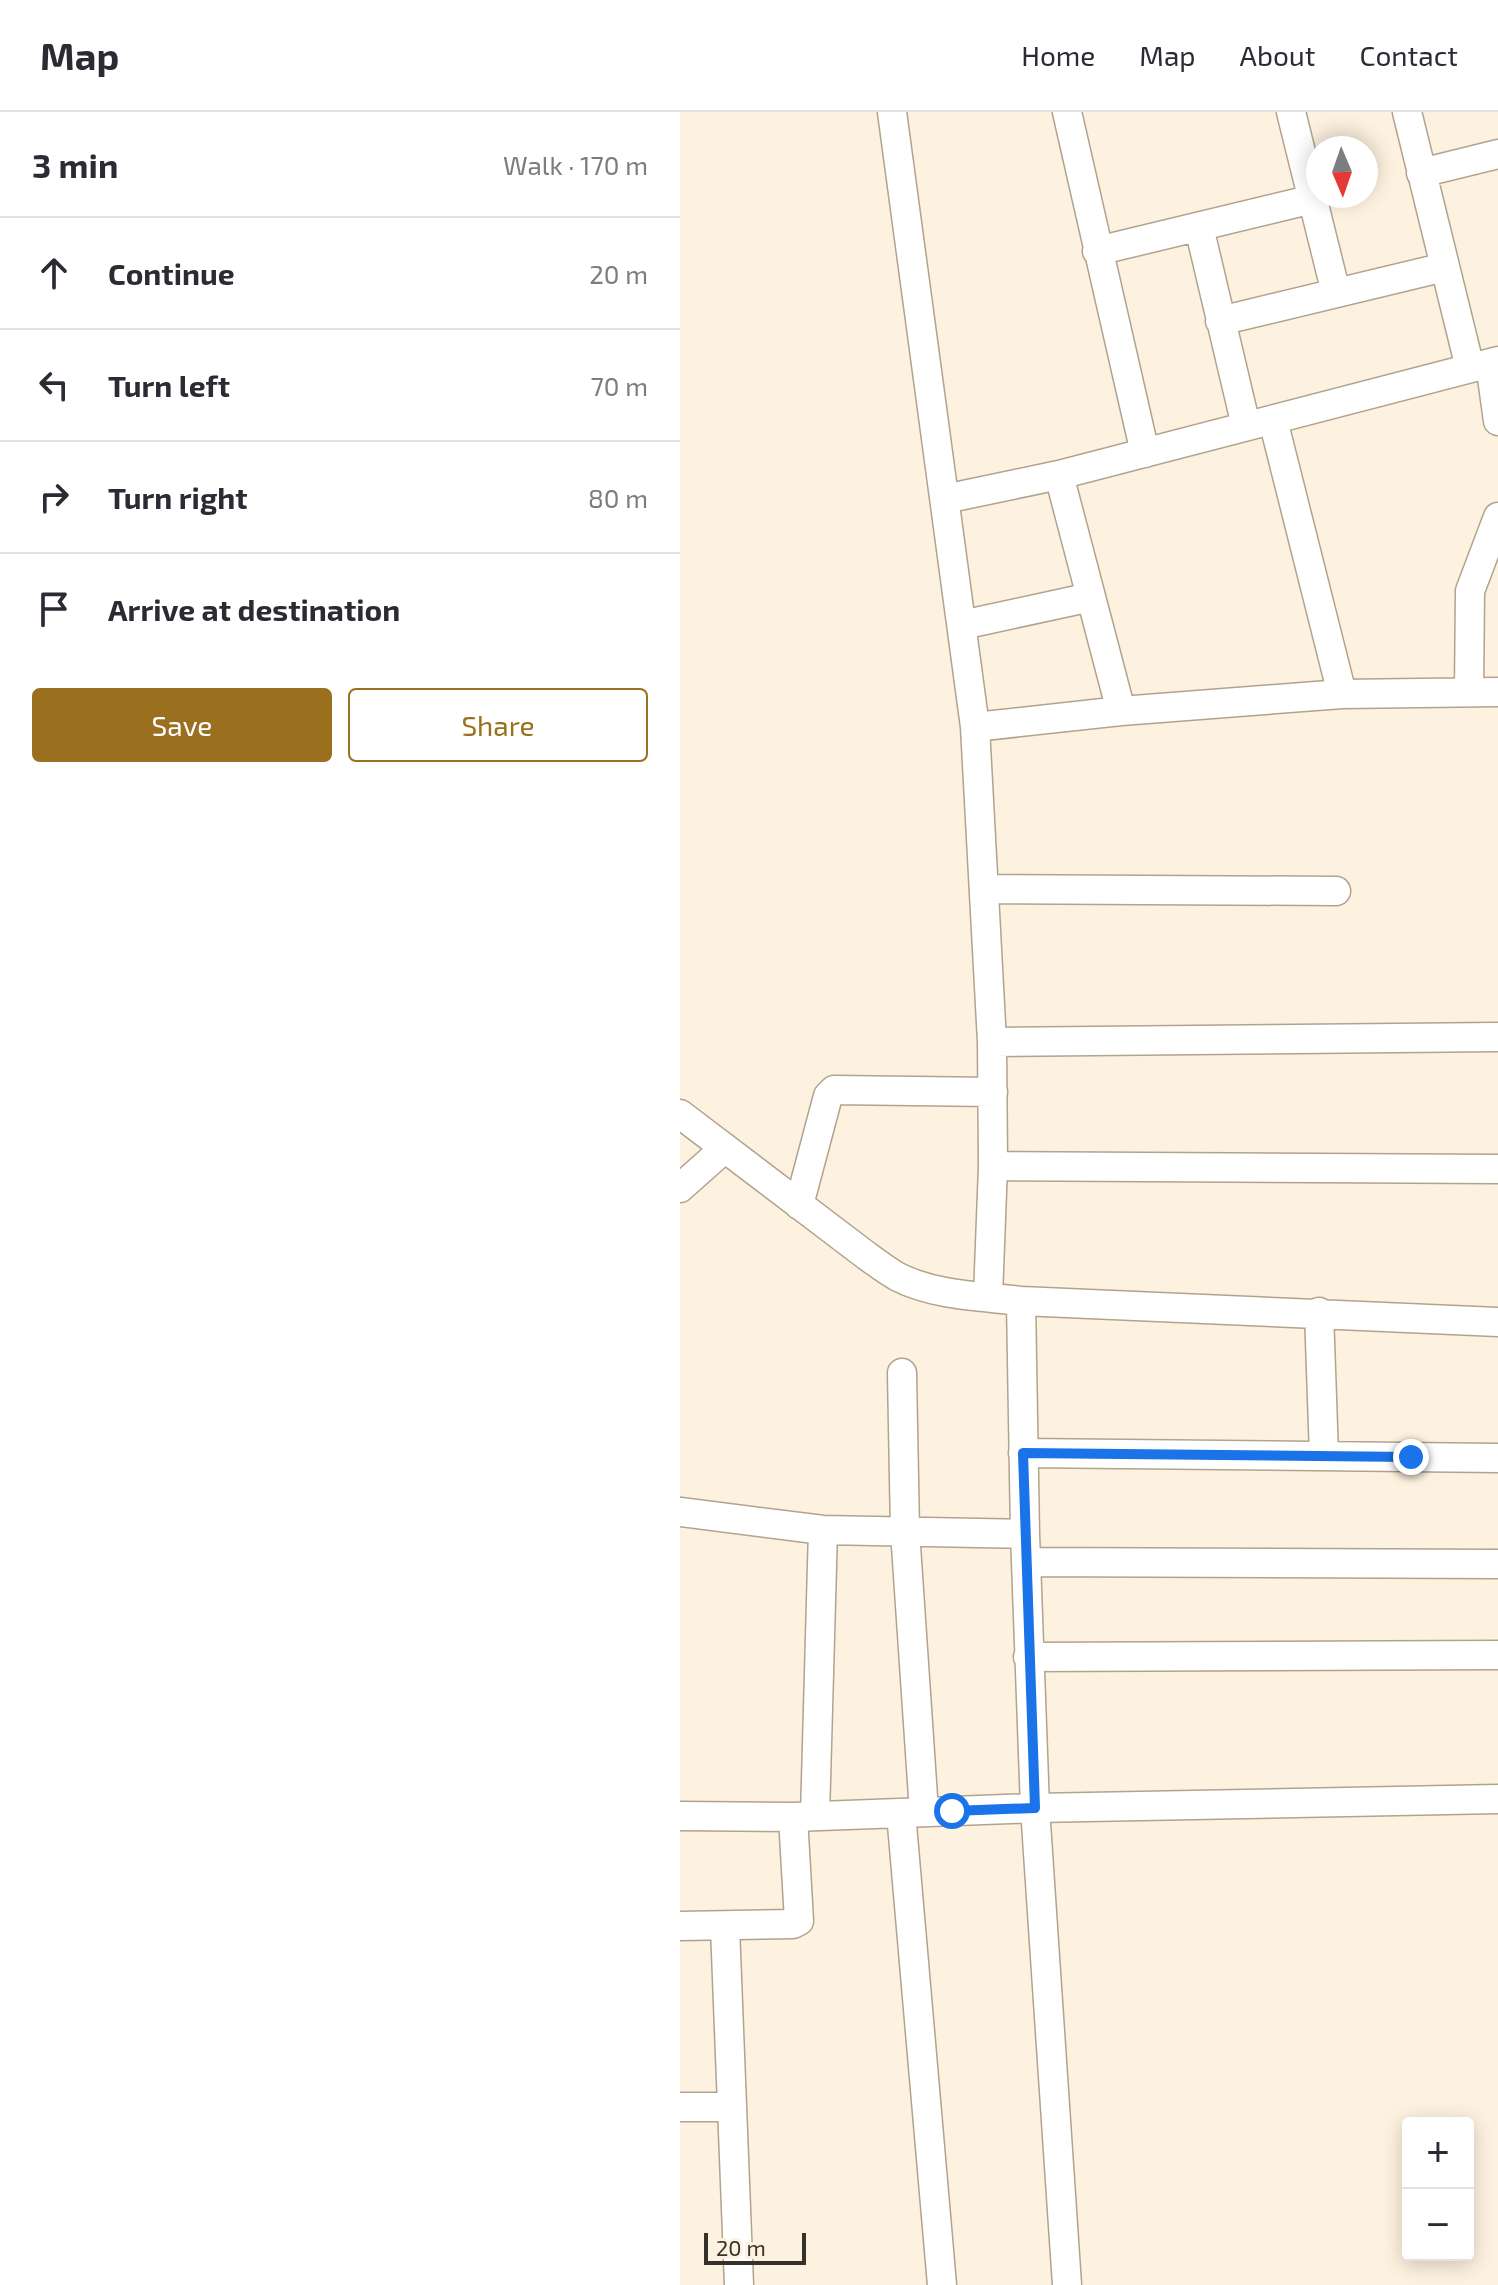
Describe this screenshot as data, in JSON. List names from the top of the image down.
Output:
{
  "scale_bar": "20 m",
  "north": "bottom",
  "page": {
    "header": "Map",
    "nav": [
      "Home",
      "Map",
      "About",
      "Contact"
    ],
    "heading": ["3 min", "Walk · 170 m"],
    "list": [
      ["Continue", "20 m"],
      ["Turn left", "70 m"],
      ["Turn right", "80 m"],
      "Arrive at destination"
    ],
    "buttons": ["Save", "Share"],
    "map_buttons": ["+", "−"],
    "scale": "20 m"
  }
}
